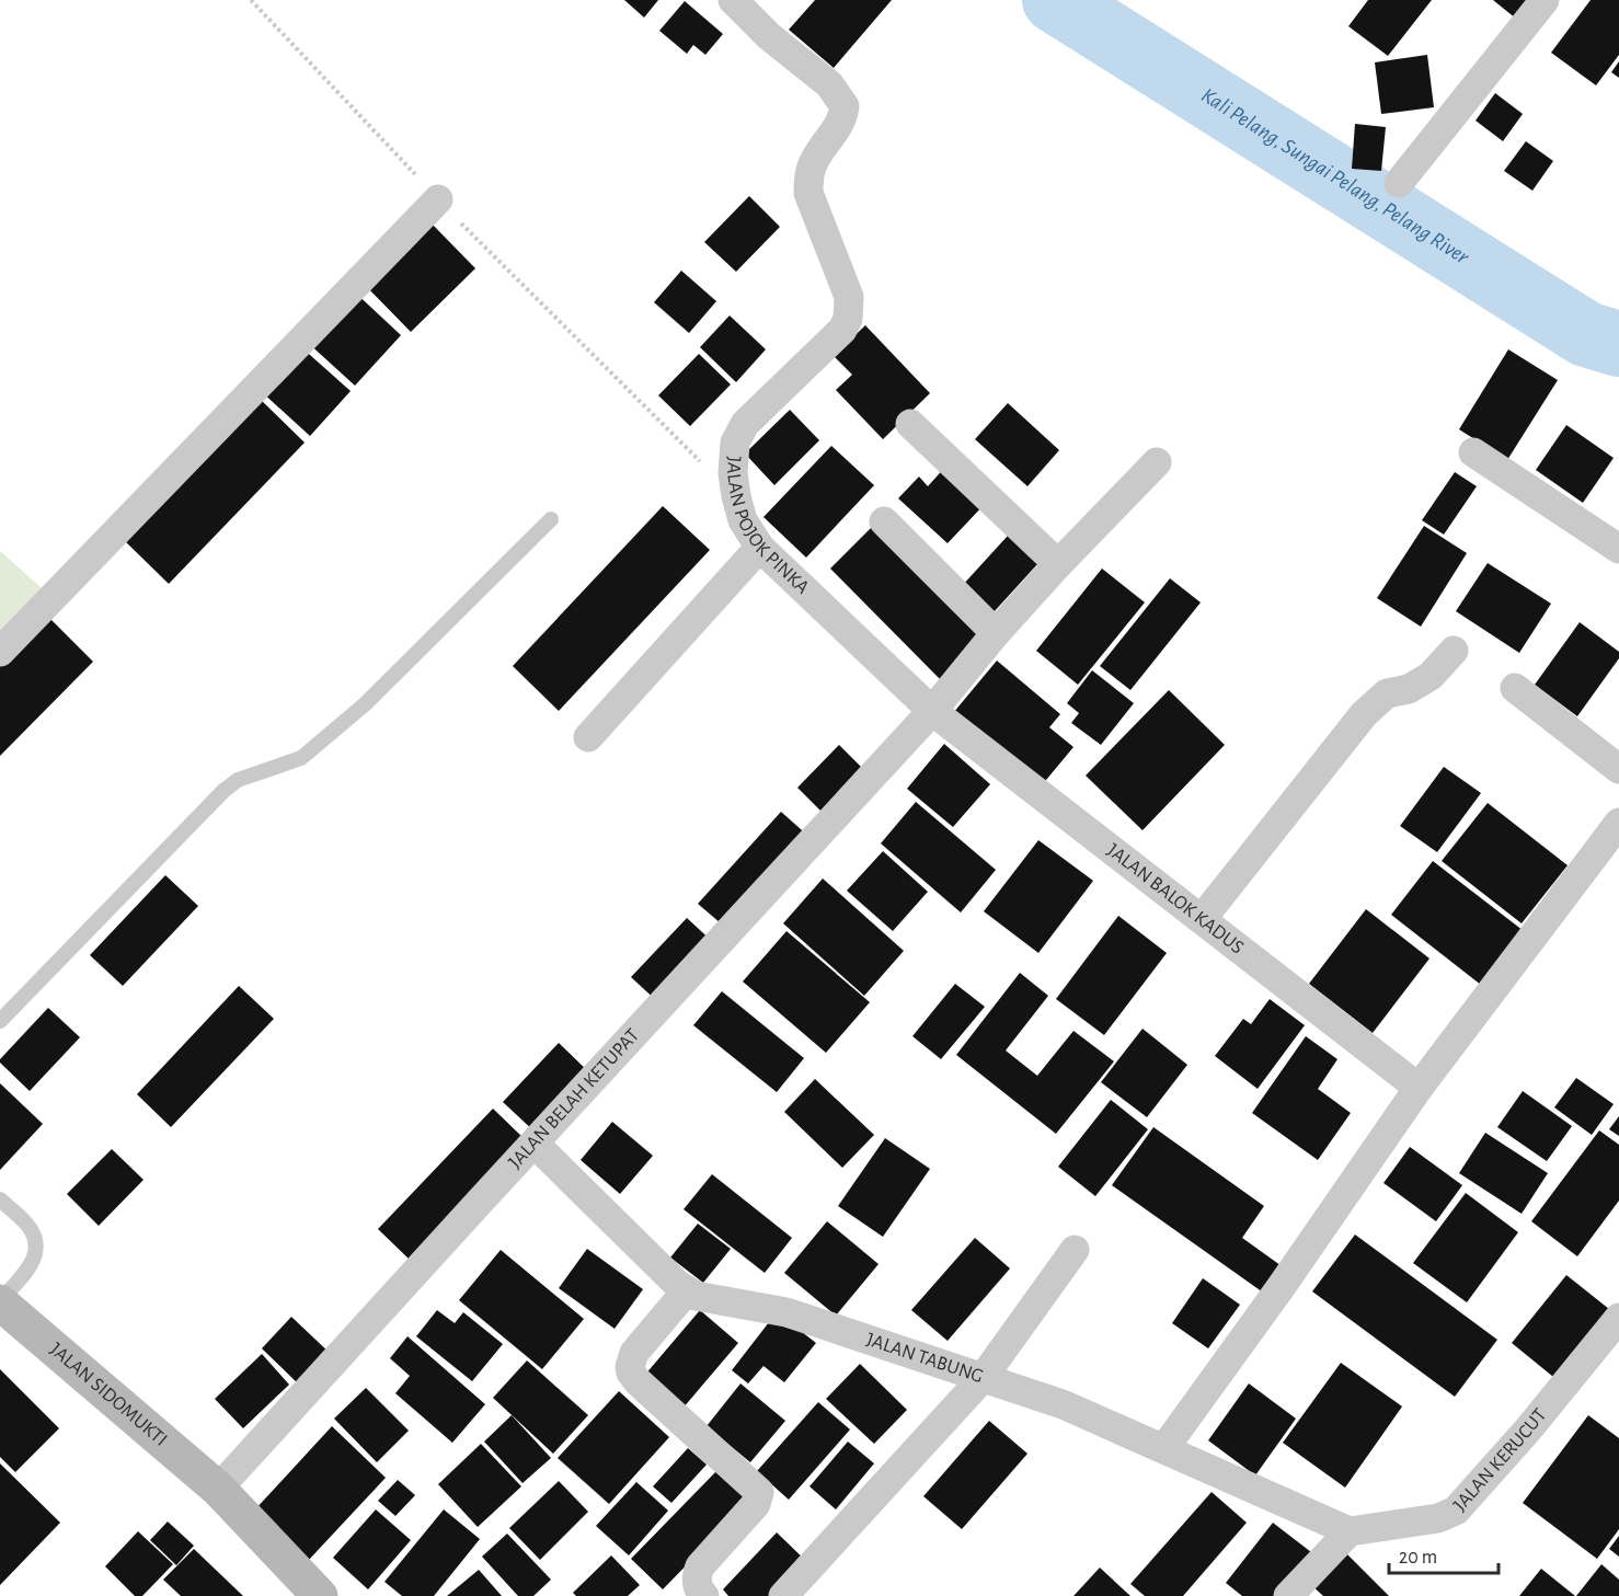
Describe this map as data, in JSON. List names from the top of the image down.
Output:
{
  "streets": {
    "main road": ["JALAN SIDOMUKTI"],
    "street": [
      "JALAN POJOK PINKA",
      "JALAN BALOK KADUS",
      "JALAN BELAH KETUPAT",
      "JALAN TABUNG",
      "JALAN KERUCUT"
    ]
  },
  "crossings": [
    ["JALAN POJOK PINKA", "JALAN BALOK KADUS"],
    ["JALAN POJOK PINKA", "JALAN BELAH KETUPAT"],
    ["JALAN BALOK KADUS", "JALAN BELAH KETUPAT"],
    ["JALAN BELAH KETUPAT", "JALAN TABUNG"],
    ["JALAN BELAH KETUPAT", "JALAN SIDOMUKTI"],
    ["JALAN TABUNG", "JALAN KERUCUT"]
  ],
  "water": ["Kali Pelang, Sungai Pelang, Pelang River"],
  "scale_bar": "20 m"
}
